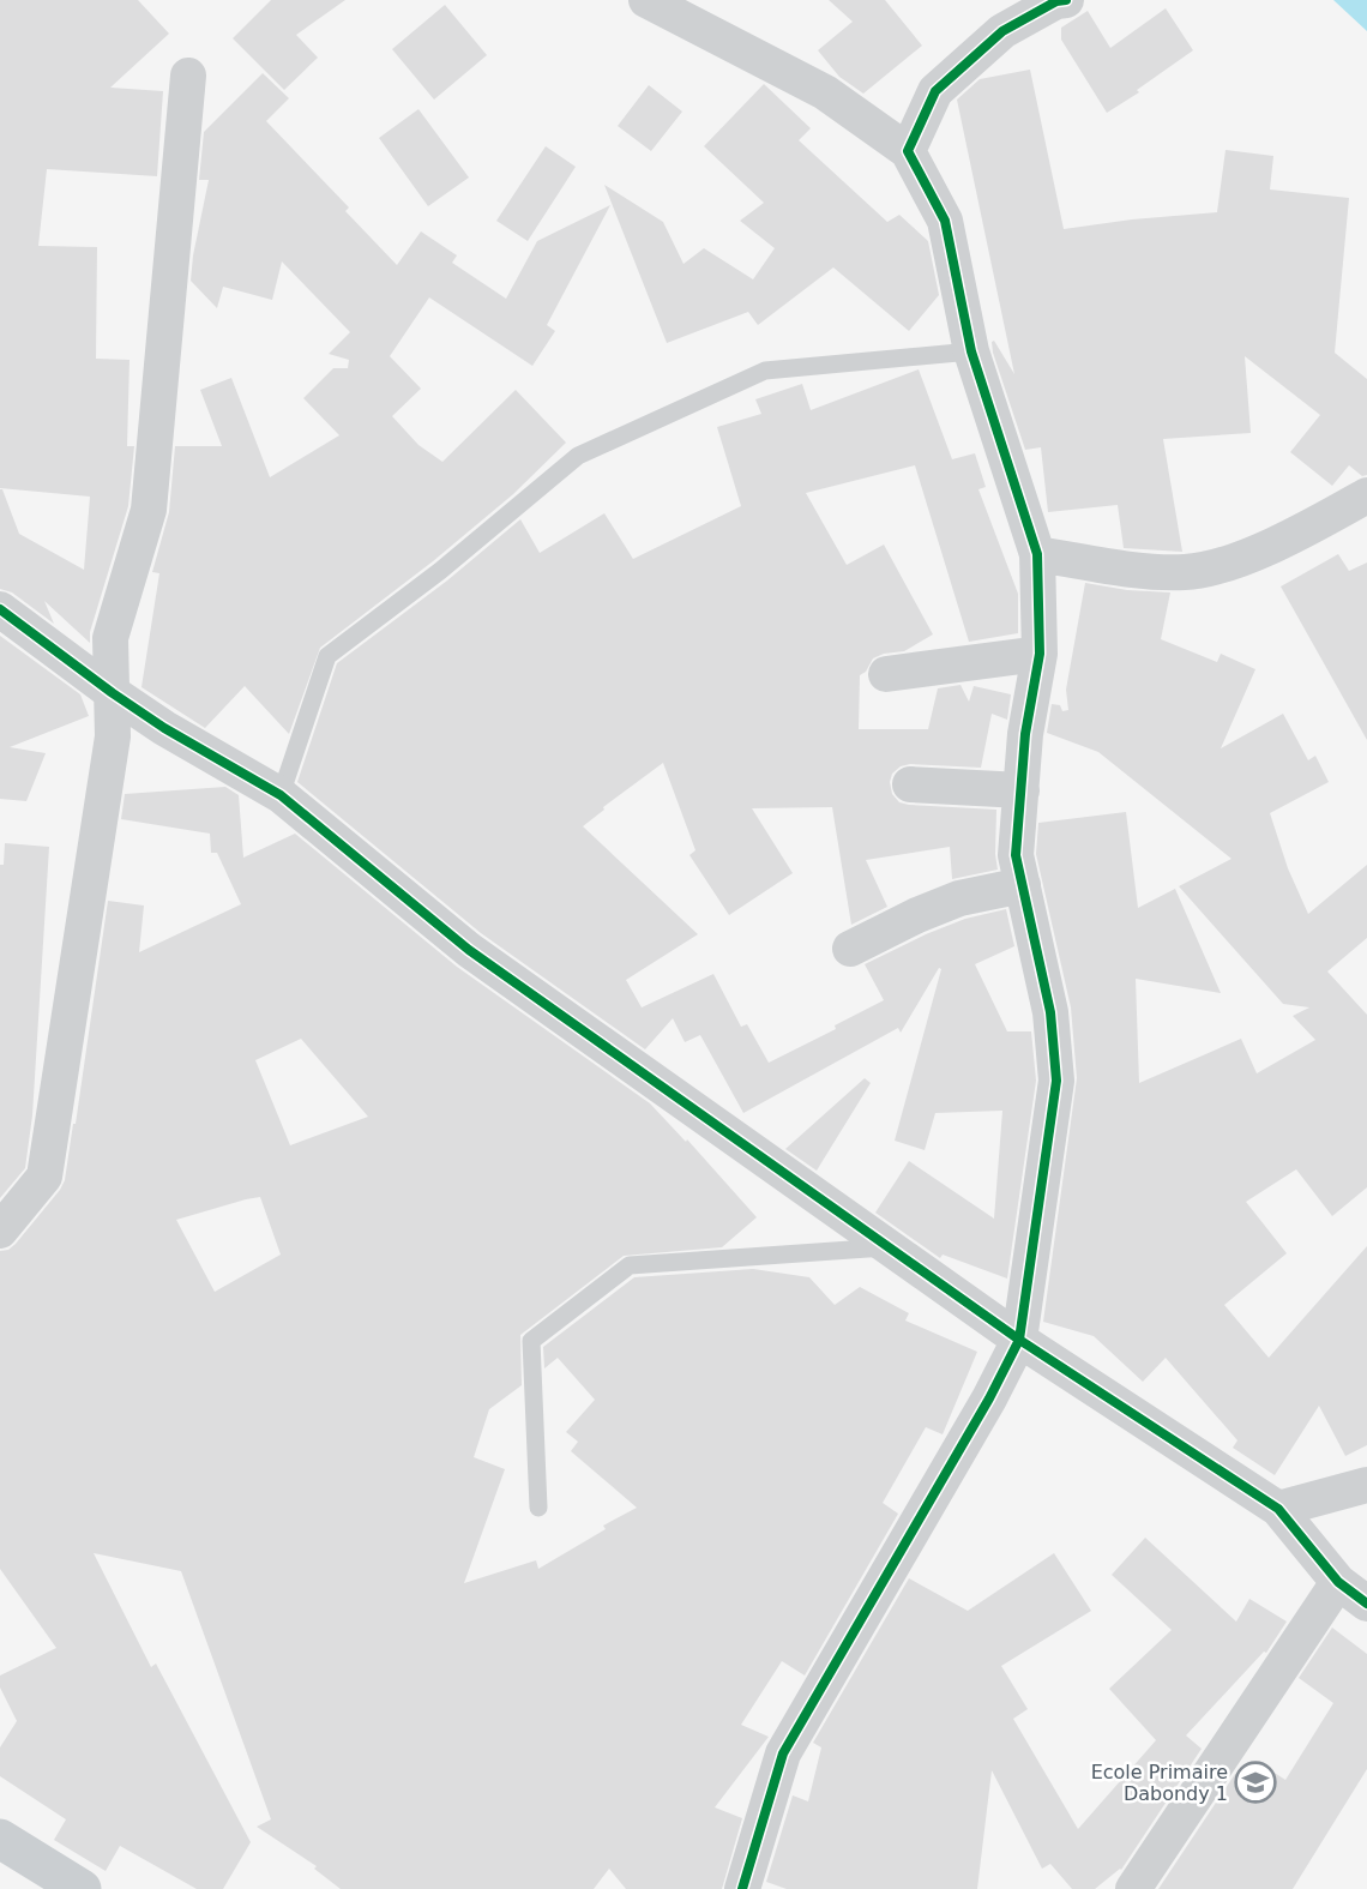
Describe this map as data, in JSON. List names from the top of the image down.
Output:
{
  "places": {
    "school or university": ["Ecole Primaire Dabondy 1"]
  }
}
